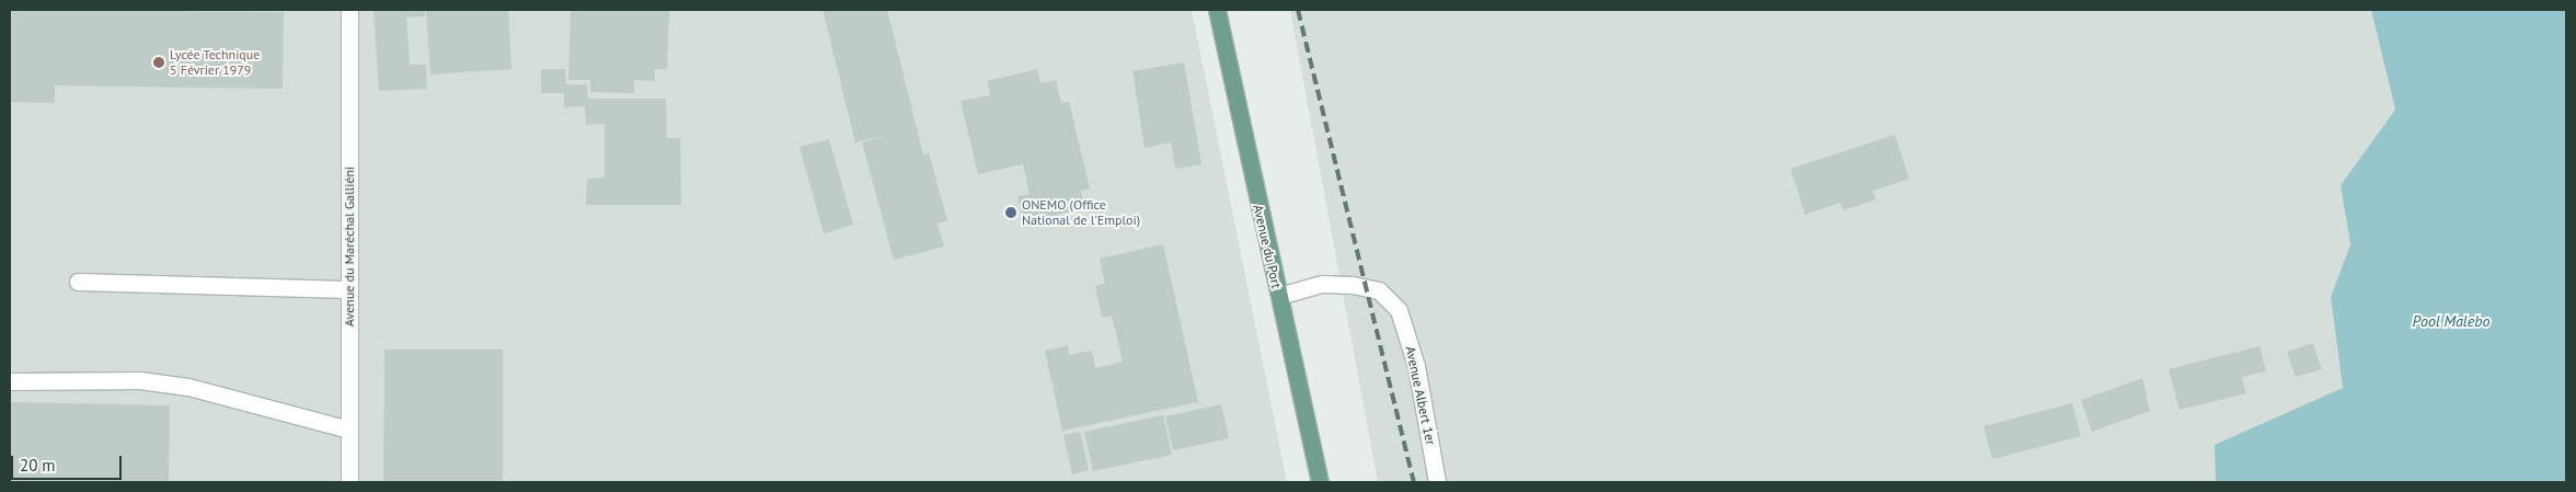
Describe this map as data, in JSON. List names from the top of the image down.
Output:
{
  "streets": {
    "main road": ["Avenue du Port"],
    "street": ["Avenue du Maréchal Galliéni", "Avenue Albert 1er"]
  },
  "crossings": [
    ["Avenue du Port", "Avenue Albert 1er"]
  ],
  "water": ["Pool Malebo"],
  "places": ["Lycée Technique 5 Février 1979", "ONEMO (Office National de l'Emploi)"],
  "scale_bar": "20 m"
}
